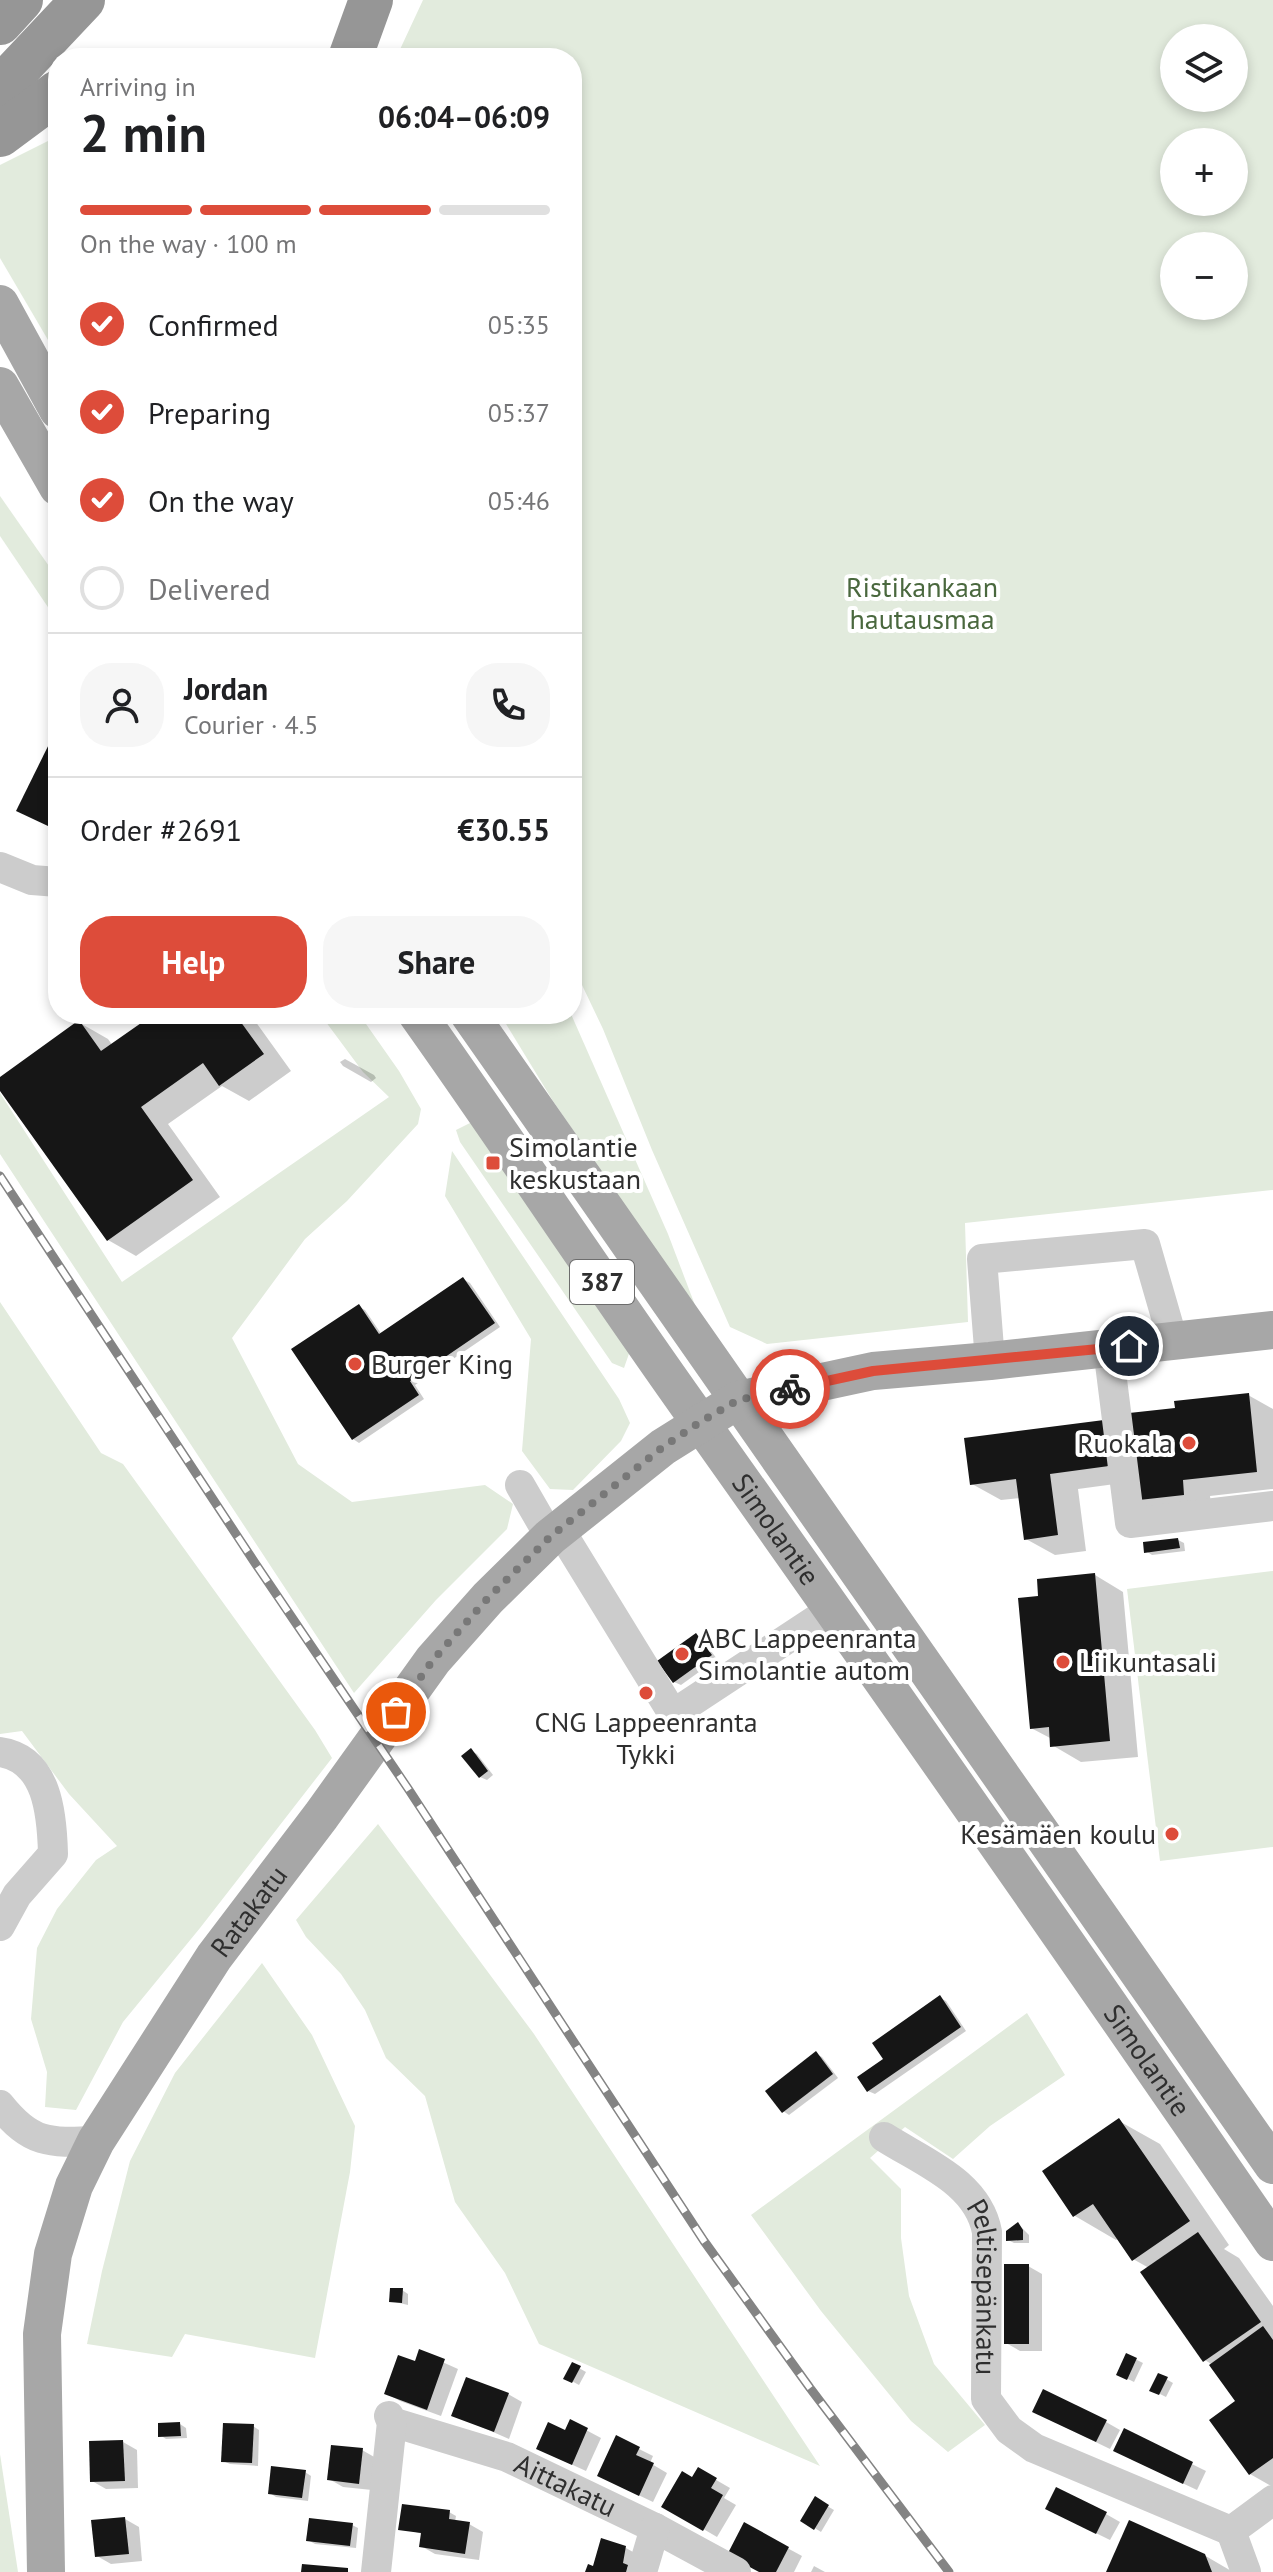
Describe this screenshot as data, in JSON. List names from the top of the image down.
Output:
{
  "streets": {
    "main road": ["387", "Simolantie", "Ratakatu"],
    "street": ["Peltisepänkatu", "Aittakatu"]
  },
  "crossings": [
    ["Simolantie", "Ratakatu"]
  ],
  "parks": ["Ristikankaan hautausmaa"],
  "places": {
    "transit": ["Simolantie keskustaan"],
    "other": [
      "Burger King",
      "Ruokala",
      "ABC Lappeenranta Simolantie autom",
      "Liikuntasali",
      "CNG Lappeenranta Tykki",
      "Kesämäen koulu"
    ]
  },
  "page": {
    "map_buttons": ["+", "−"],
    "heading": ["2 min", "Arriving in", "06:04–06:09"],
    "panel": [
      "Jordan",
      "Courier · 4.5",
      "Order #2691",
      "€30.55"
    ],
    "bar": "On the way · 100 m",
    "list": [
      ["Confirmed", "05:35"],
      ["Preparing", "05:37"],
      ["On the way", "05:46"],
      "Delivered"
    ],
    "buttons": ["Help", "Share"]
  }
}
